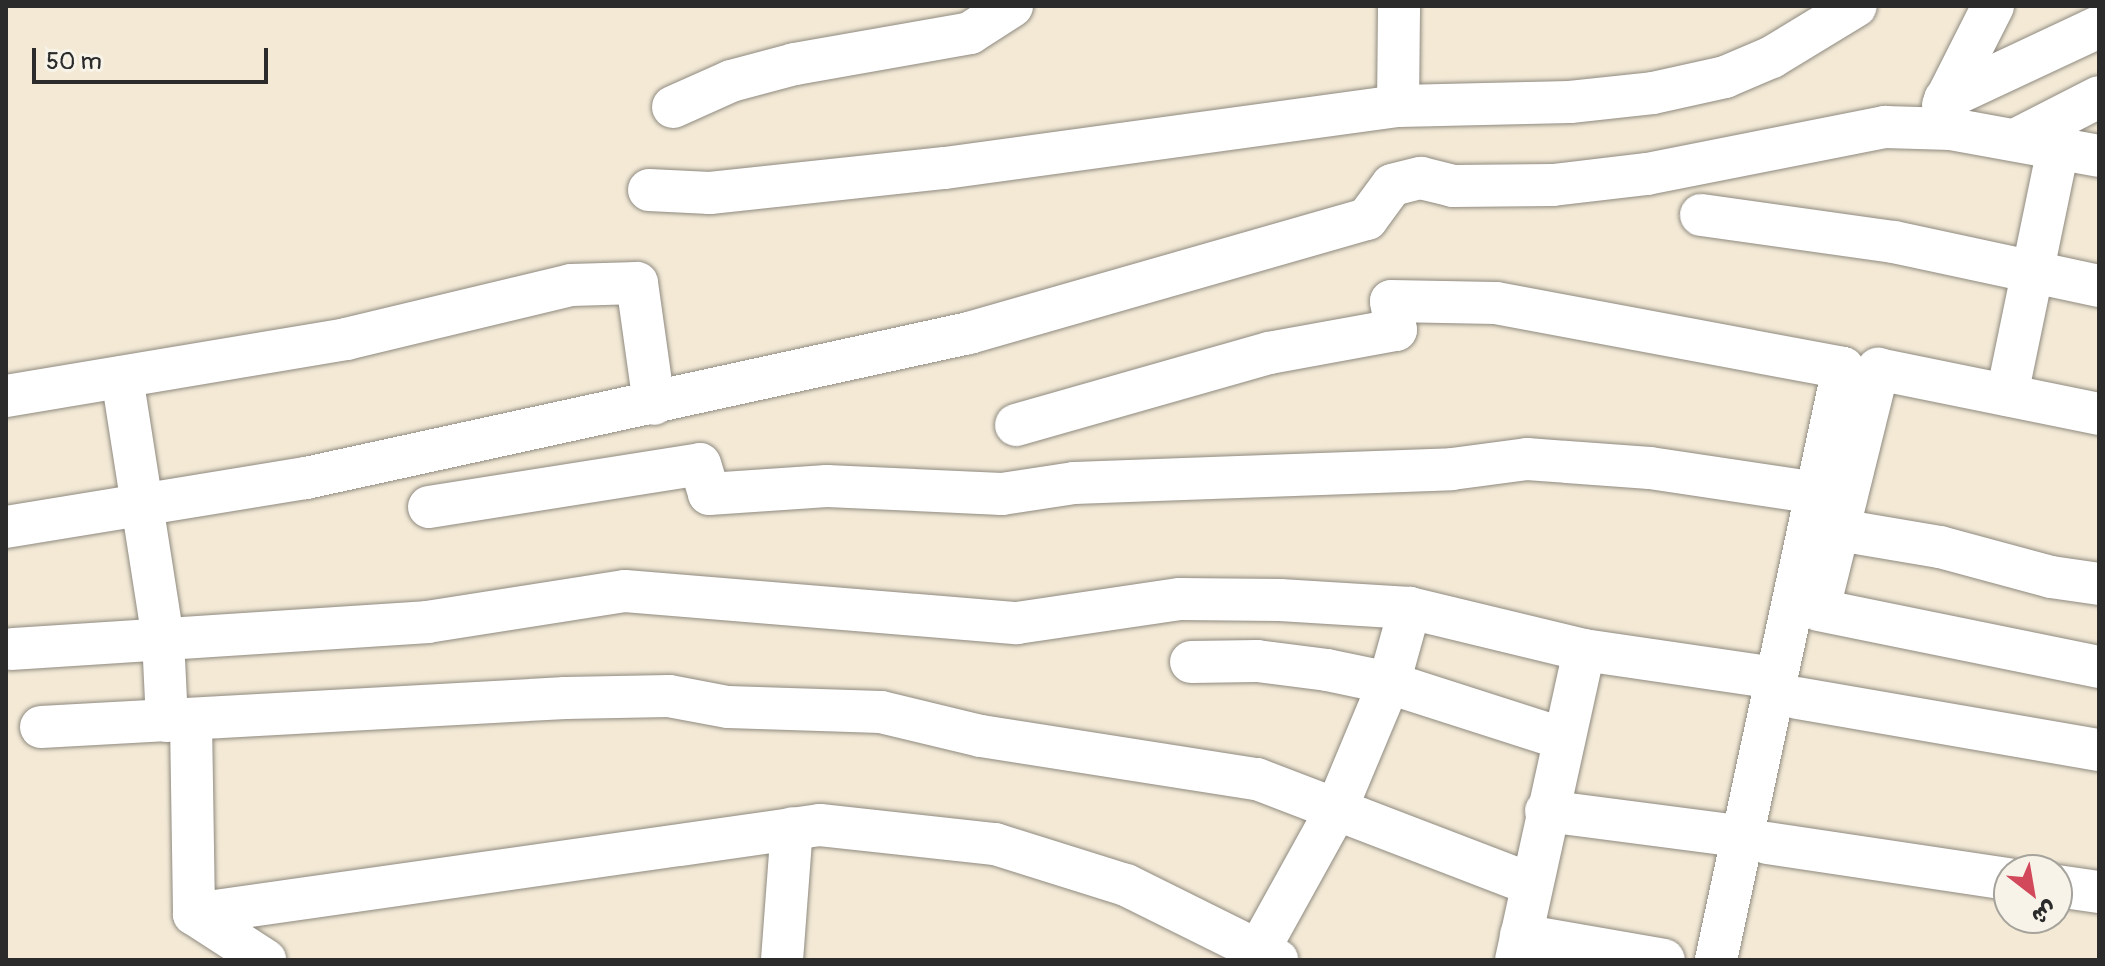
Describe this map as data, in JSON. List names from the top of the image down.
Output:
{
  "scale_bar": "50 m",
  "north": "bottom right"
}
